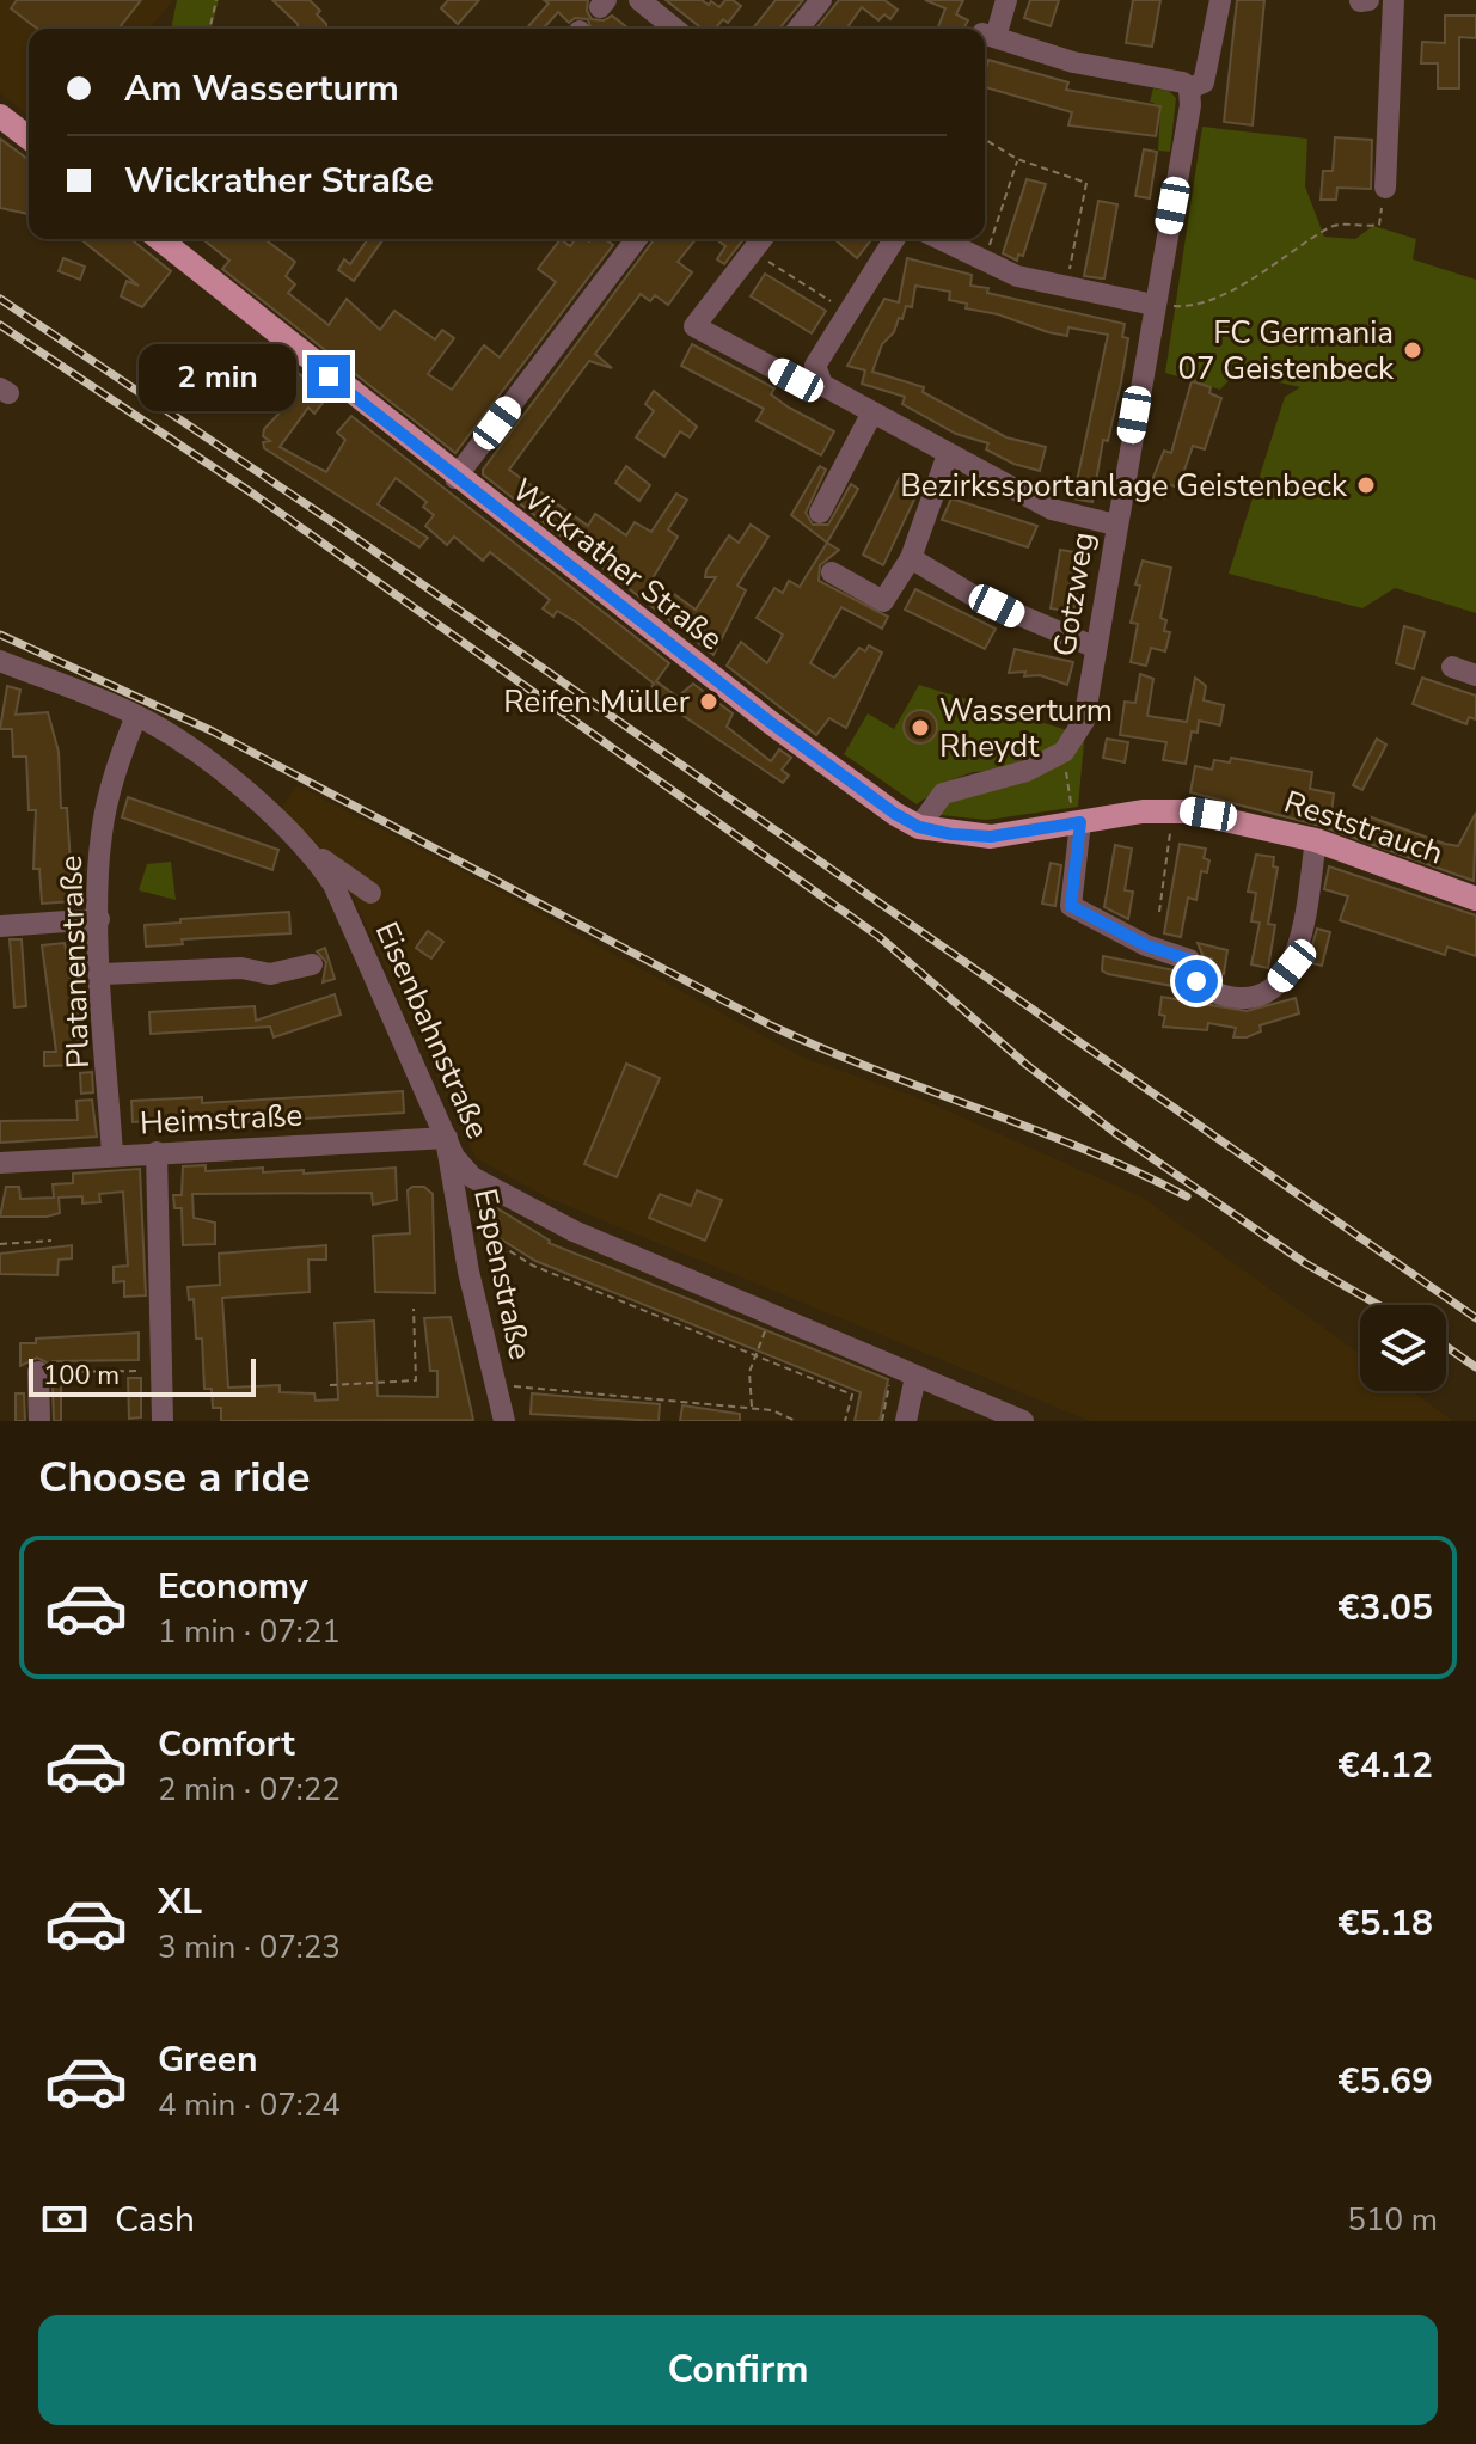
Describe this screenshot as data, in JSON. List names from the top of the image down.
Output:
{
  "streets": {
    "main road": ["Wickrather Straße", "Reststrauch"],
    "street": [
      "Gotzweg",
      "Platanenstraße",
      "Eisenbahnstraße",
      "Heimstraße",
      "Espenstraße"
    ]
  },
  "crossings": [
    ["Wickrather Straße", "Reststrauch"],
    ["Platanenstraße", "Eisenbahnstraße"],
    ["Platanenstraße", "Heimstraße"],
    ["Eisenbahnstraße", "Heimstraße"],
    ["Eisenbahnstraße", "Espenstraße"],
    ["Heimstraße", "Espenstraße"]
  ],
  "places": [
    "FC Germania 07 Geistenbeck",
    "Bezirkssportanlage Geistenbeck",
    "Reifen Müller",
    "Wasserturm Rheydt"
  ],
  "scale_bar": "100 m",
  "page": {
    "banner": ["Am Wasserturm", "Wickrather Straße"],
    "bubble": "2 min",
    "scale": "100 m",
    "heading": "Choose a ride",
    "list": [
      {
        "name": "Economy",
        "note": "1 min · 07:21",
        "value": "€3.05"
      },
      {
        "name": "Comfort",
        "note": "2 min · 07:22",
        "value": "€4.12"
      },
      {
        "name": "XL",
        "note": "3 min · 07:23",
        "value": "€5.18"
      },
      {
        "name": "Green",
        "note": "4 min · 07:24",
        "value": "€5.69"
      }
    ],
    "pay": ["Cash", "510 m"],
    "buttons": "Confirm"
  }
}
